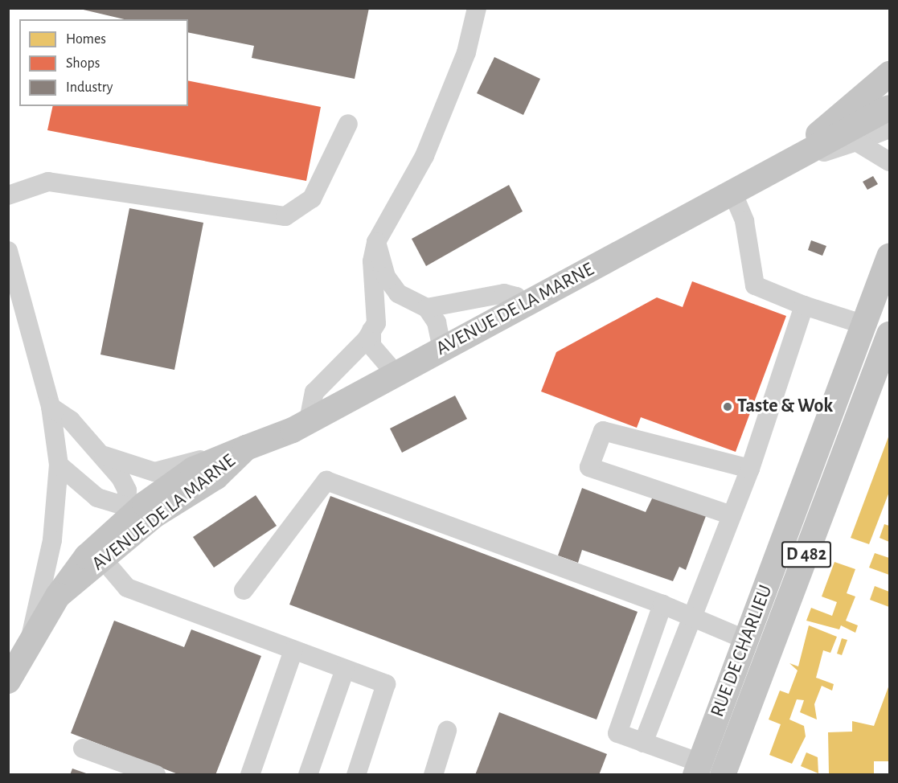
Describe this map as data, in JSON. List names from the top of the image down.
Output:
{
  "streets": {
    "main road": ["AVENUE DE LA MARNE", "D 482", "RUE DE CHARLIEU"]
  },
  "places": ["Taste & Wok"],
  "legend": ["Homes", "Shops", "Industry"]
}
